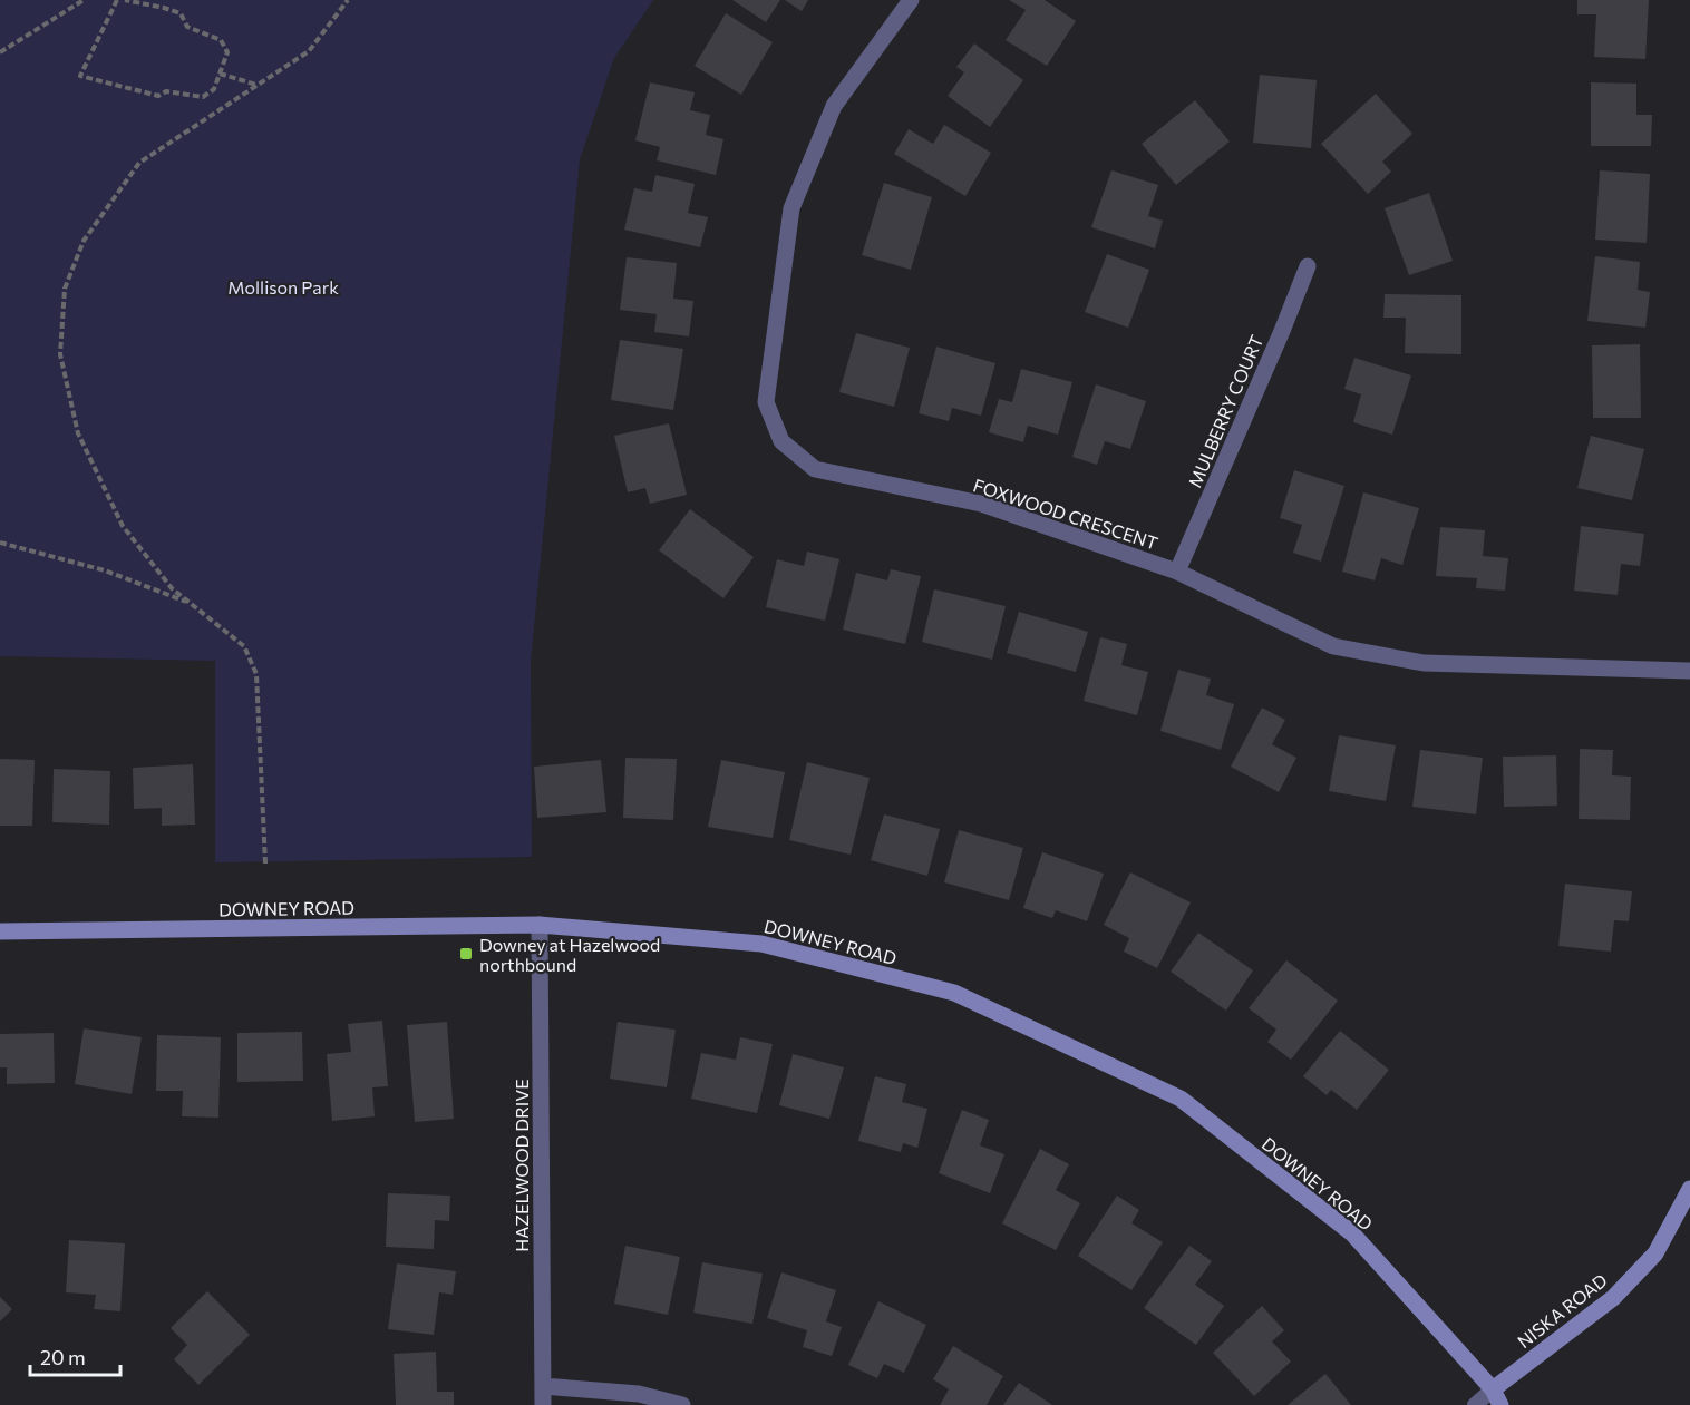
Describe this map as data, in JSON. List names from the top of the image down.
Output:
{
  "streets": {
    "main road": ["DOWNEY ROAD", "NISKA ROAD"],
    "street": ["MULBERRY COURT", "FOXWOOD CRESCENT", "HAZELWOOD DRIVE"]
  },
  "crossings": [
    ["MULBERRY COURT", "FOXWOOD CRESCENT"],
    ["DOWNEY ROAD", "HAZELWOOD DRIVE"],
    ["DOWNEY ROAD", "NISKA ROAD"]
  ],
  "parks": ["Mollison Park"],
  "places": {
    "transit": ["Downey at Hazelwood northbound"]
  },
  "scale_bar": "20 m"
}
